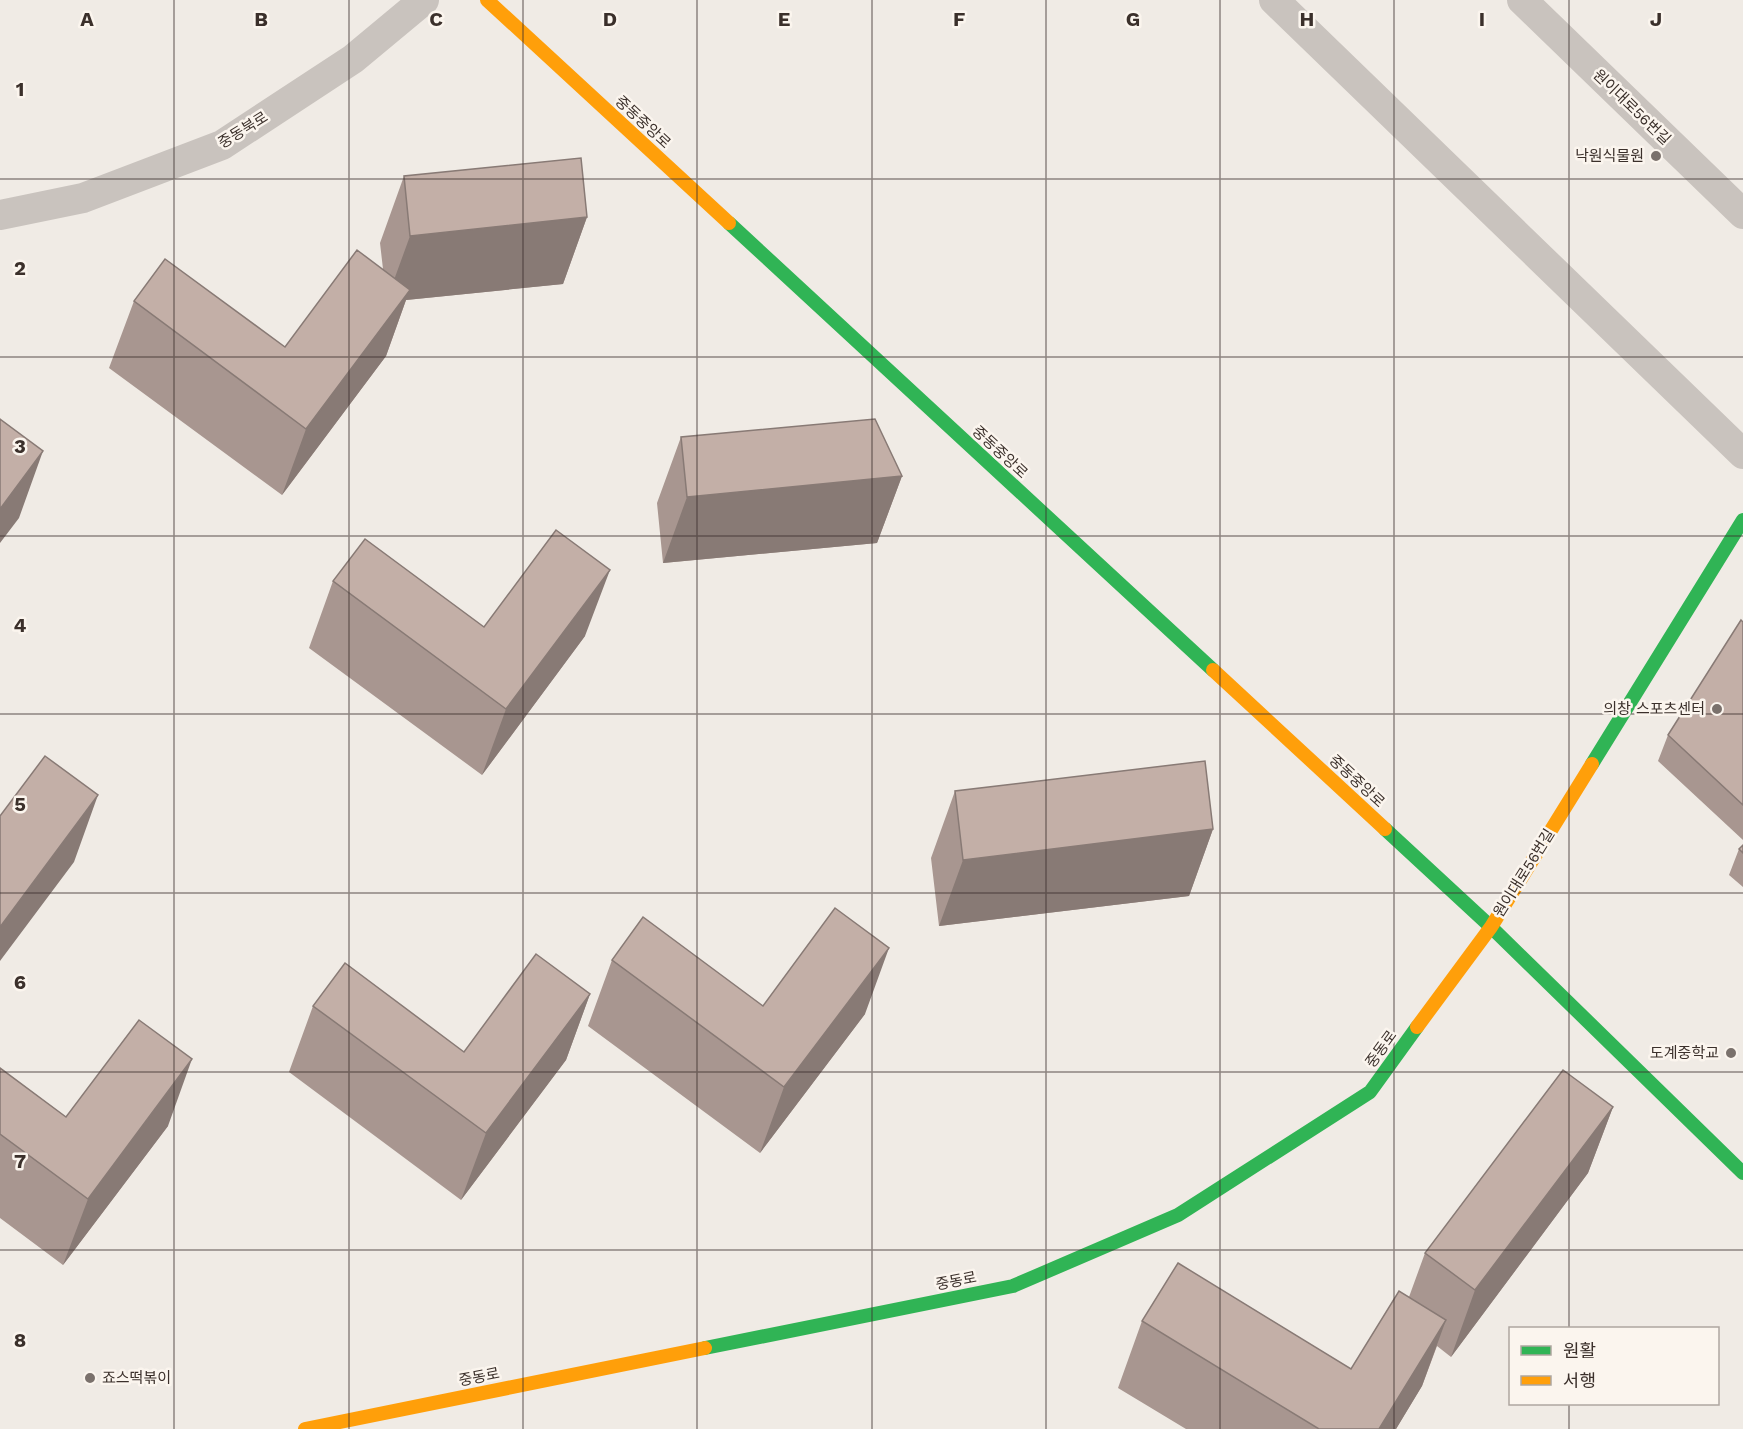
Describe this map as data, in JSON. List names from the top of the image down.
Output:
{
  "streets": {
    "street": [
      "원이대로56번길",
      "중동중앙로",
      "중동북로",
      "중동로"
    ]
  },
  "crossings": [
    ["원이대로56번길", "중동중앙로"],
    ["원이대로56번길", "중동로"],
    ["중동중앙로", "중동로"]
  ],
  "places": [
    "낙원식물원",
    "의창 스포츠센터",
    "도계중학교",
    "죠스떡볶이"
  ],
  "legend": ["원활", "서행"],
  "grid": {
    "columns": [
      "A",
      "B",
      "C",
      "D",
      "E",
      "F",
      "G",
      "H",
      "I",
      "J"
    ],
    "rows": [
      "1",
      "2",
      "3",
      "4",
      "5",
      "6",
      "7",
      "8"
    ]
  }
}
